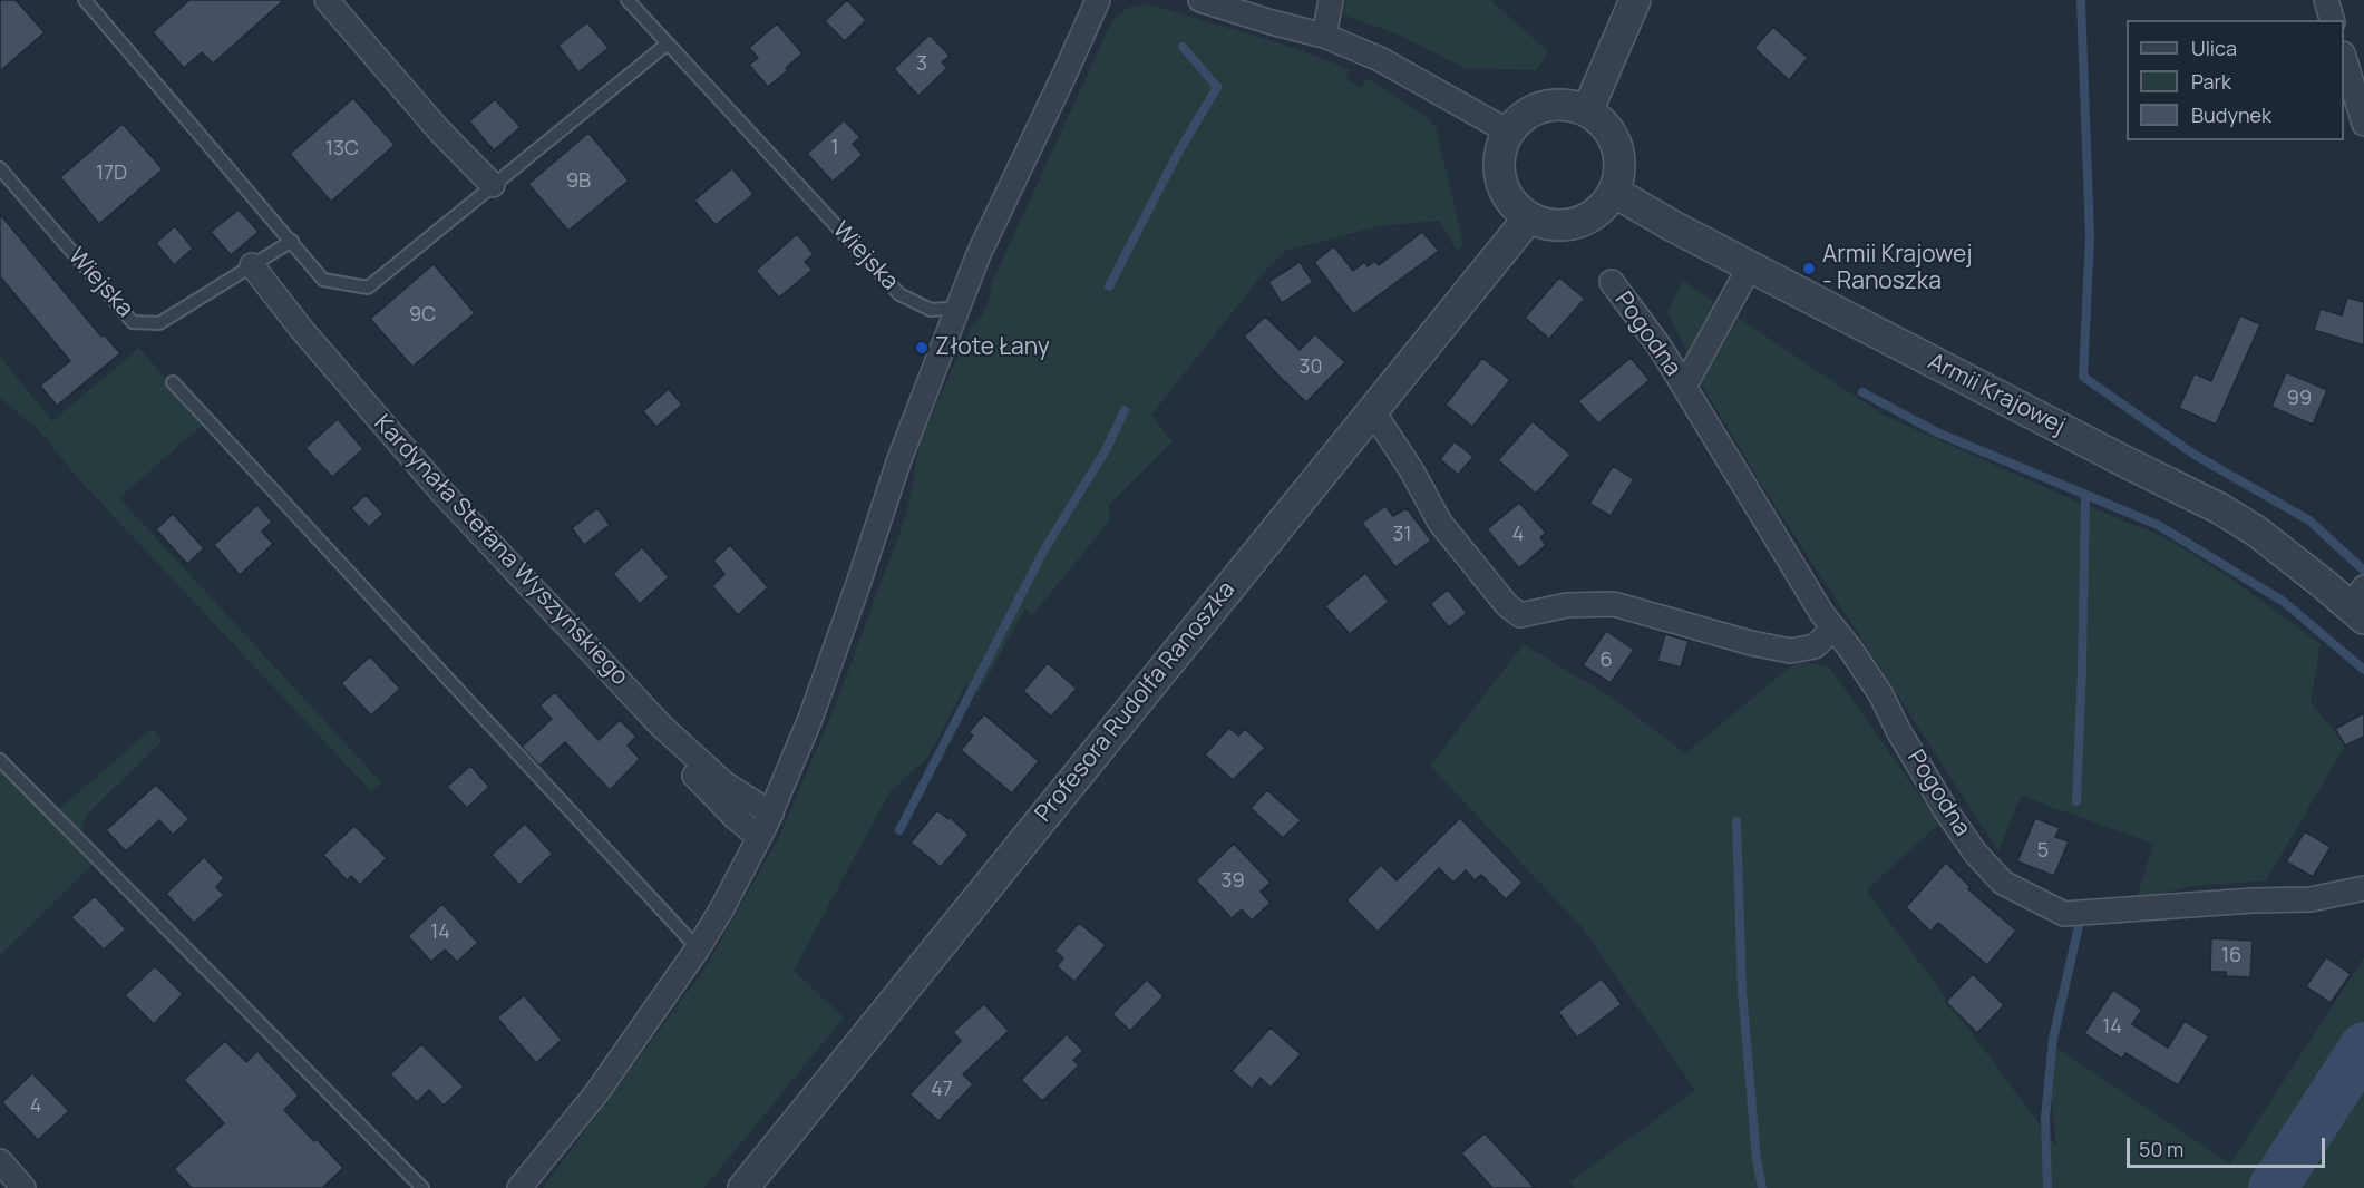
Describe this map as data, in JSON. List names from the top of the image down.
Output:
{
  "streets": {
    "street": [
      "Pogodna",
      "Armii Krajowej",
      "Kardynała Stefana Wyszyńskiego",
      "Profesora Rudolfa Ranoszka"
    ],
    "lane": ["Wiejska"]
  },
  "crossings": [
    ["Wiejska", "Kardynała Stefana Wyszyńskiego"],
    ["Pogodna", "Armii Krajowej"],
    ["Armii Krajowej", "Profesora Rudolfa Ranoszka"]
  ],
  "places": ["Armii Krajowej - Ranoszka", "Złote Łany"],
  "house_numbers": [
    "3",
    "1",
    "13C",
    "17D",
    "9B",
    "9C",
    "30",
    "99",
    "31",
    "4",
    "6",
    "5",
    "39",
    "14",
    "16",
    "14",
    "47",
    "4"
  ],
  "legend": ["Ulica", "Park", "Budynek"],
  "scale_bar": "50 m"
}
